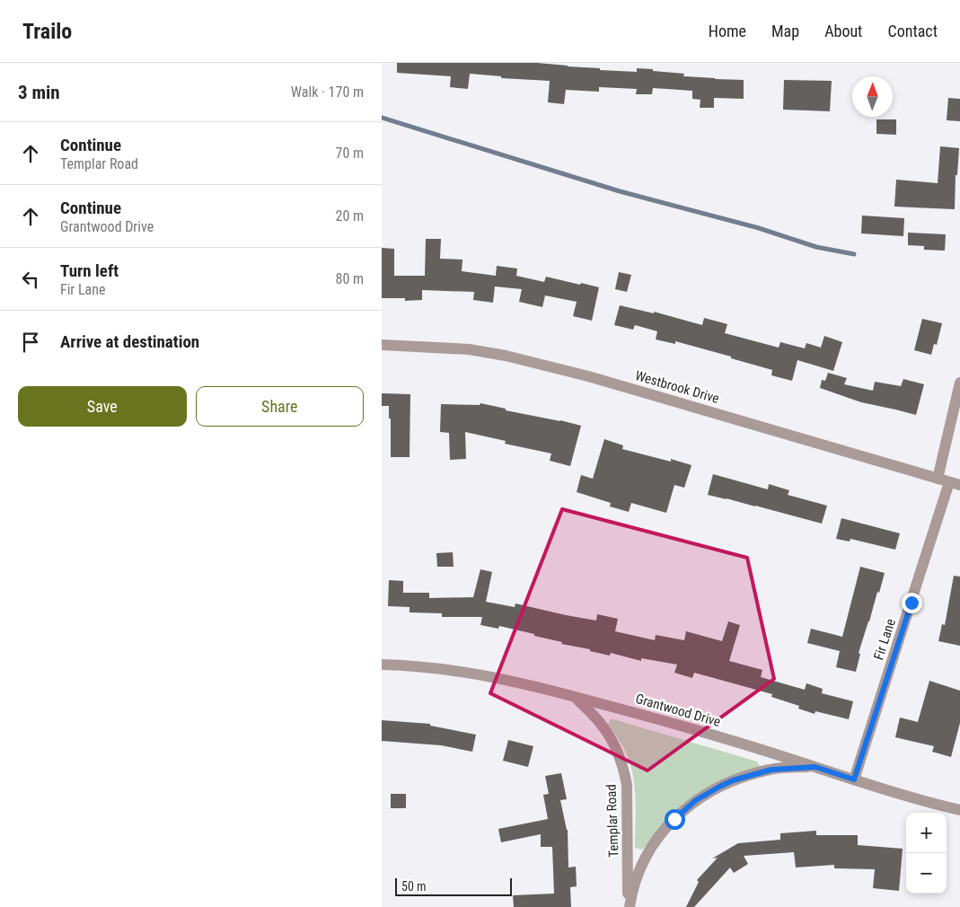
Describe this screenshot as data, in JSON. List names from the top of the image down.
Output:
{
  "streets": {
    "street": [
      "Westbrook Drive",
      "Fir Lane",
      "Grantwood Drive",
      "Templar Road"
    ]
  },
  "crossings": [
    ["Westbrook Drive", "Fir Lane"],
    ["Fir Lane", "Grantwood Drive"],
    ["Grantwood Drive", "Templar Road"]
  ],
  "scale_bar": "50 m",
  "north": "top",
  "page": {
    "header": "Trailo",
    "nav": [
      "Home",
      "Map",
      "About",
      "Contact"
    ],
    "heading": ["3 min", "Walk · 170 m"],
    "list": [
      ["Continue", "Templar Road", "70 m"],
      ["Continue", "Grantwood Drive", "20 m"],
      ["Turn left", "Fir Lane", "80 m"],
      "Arrive at destination"
    ],
    "buttons": ["Save", "Share"],
    "map_buttons": ["+", "−"],
    "scale": "50 m"
  }
}
